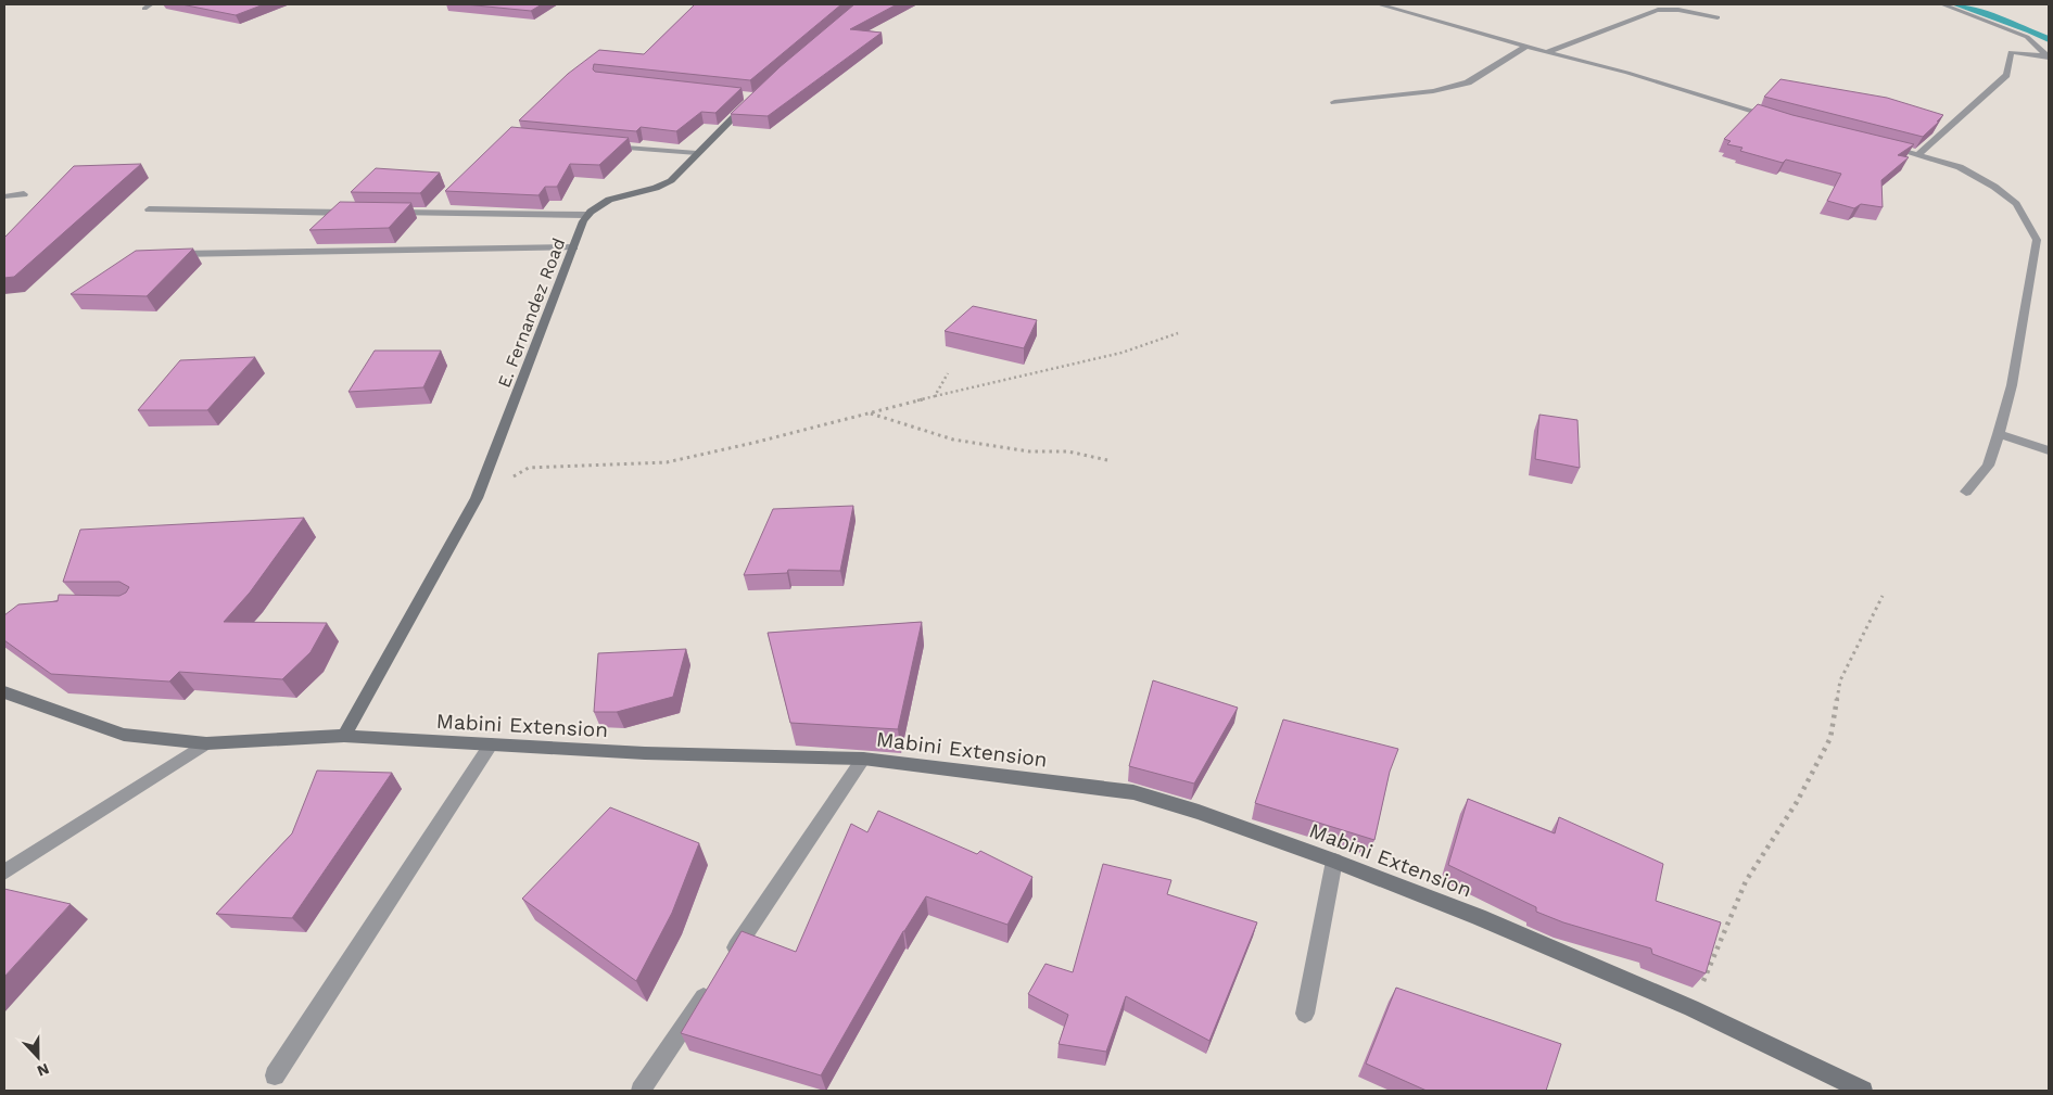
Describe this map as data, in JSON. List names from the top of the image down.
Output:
{
  "streets": {
    "street": ["E. Fernandez Road", "Mabini Extension"]
  },
  "crossings": [
    ["E. Fernandez Road", "Mabini Extension"]
  ],
  "north": "bottom"
}
